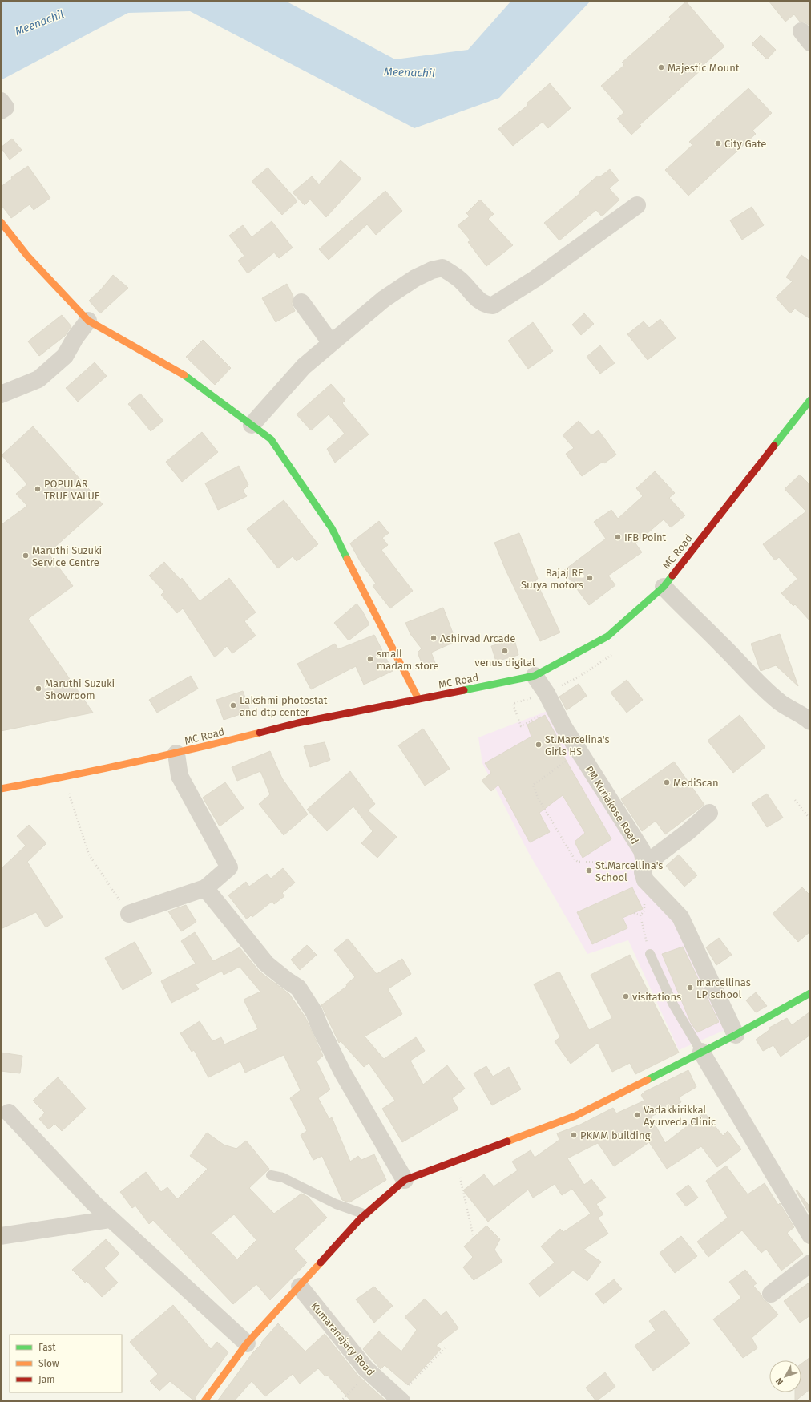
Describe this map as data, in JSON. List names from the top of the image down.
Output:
{
  "streets": {
    "street": ["MC Road", "PM Kuriakose Road", "Kumaranajary Road"]
  },
  "crossings": [
    ["MC Road", "PM Kuriakose Road"]
  ],
  "water": ["Meenachil"],
  "places": [
    "Majestic Mount",
    "City Gate",
    "POPULAR TRUE VALUE",
    "IFB Point",
    "Maruthi Suzuki Service Centre",
    "Bajaj RE Surya motors",
    "Ashirvad Arcade",
    "venus digital",
    "small madam store",
    "Maruthi Suzuki Showroom",
    "Lakshmi photostat and dtp center",
    "St.Marcelina's Girls HS",
    "MediScan",
    "St.Marcellina's School",
    "marcellinas LP school",
    "visitations",
    "Vadakkirikkal Ayurveda Clinic",
    "PKMM building"
  ],
  "legend": ["Fast", "Slow", "Jam"],
  "north": "bottom left"
}
